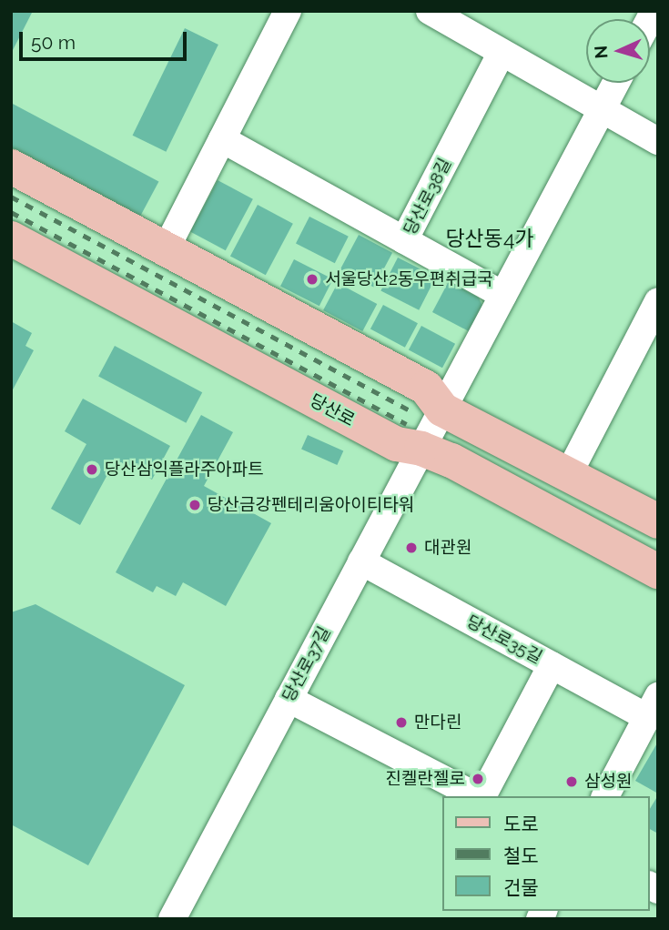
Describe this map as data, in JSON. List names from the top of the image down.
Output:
{
  "streets": {
    "main road": ["당산로"],
    "street": ["당산로38길", "당산로35길", "당산로37길"]
  },
  "crossings": [
    ["당산로", "당산로37길"],
    ["당산로35길", "당산로37길"]
  ],
  "districts": ["당산동4가"],
  "places": [
    "서울당산2동우편취급국",
    "당산삼익플라주아파트",
    "당산금강펜테리움아이티타워",
    "대관원",
    "만다린",
    "진켈란젤로",
    "삼성원"
  ],
  "legend": ["도로", "철도", "건물"],
  "scale_bar": "50 m",
  "north": "left"
}
